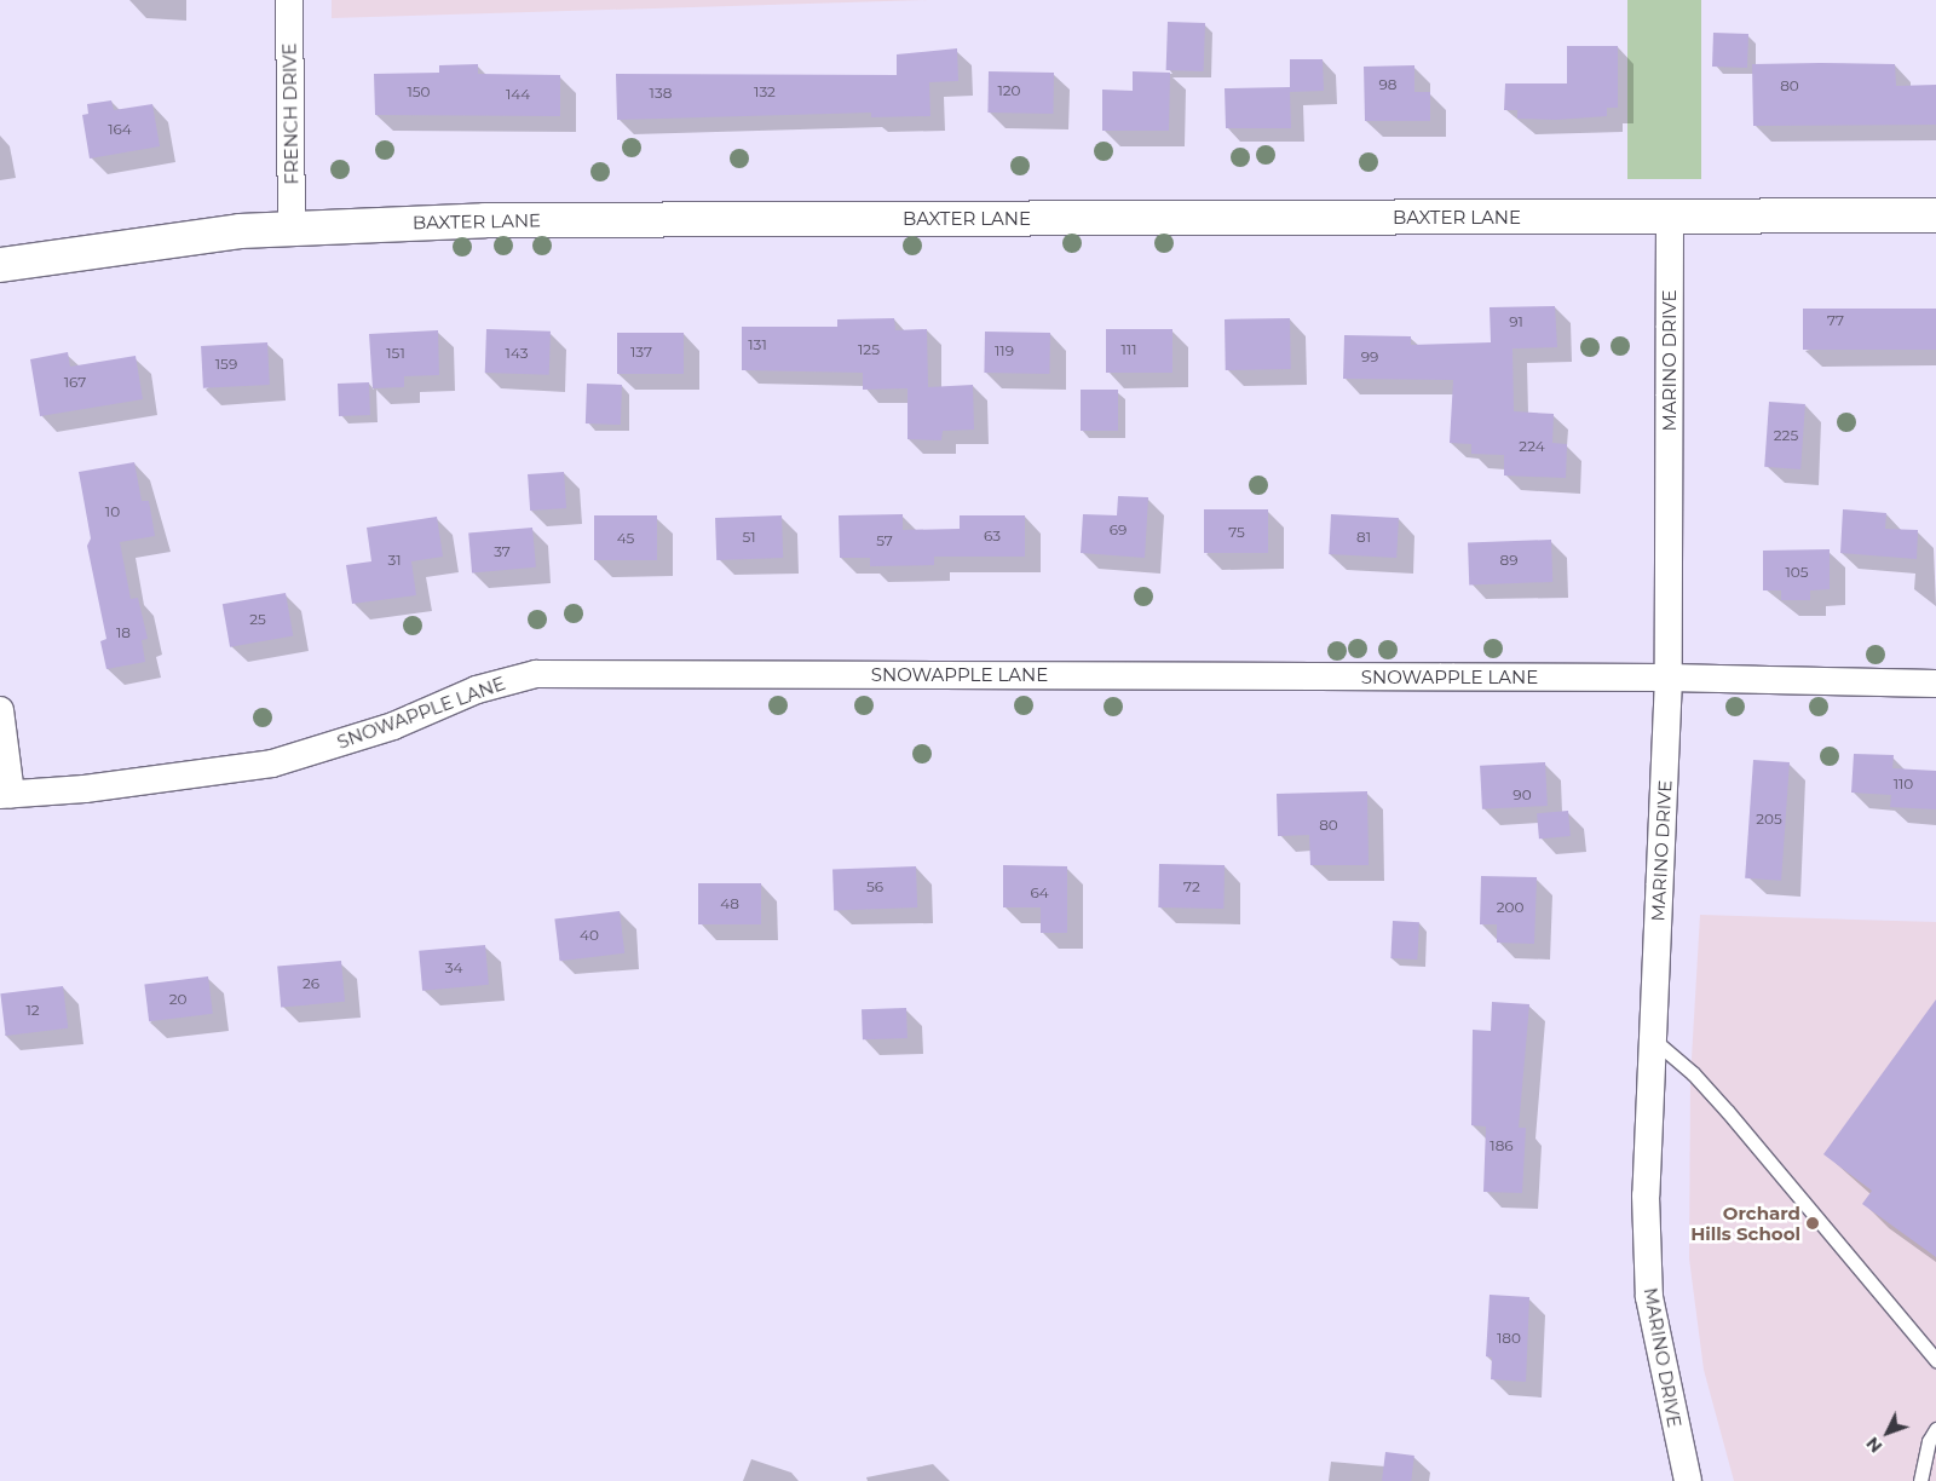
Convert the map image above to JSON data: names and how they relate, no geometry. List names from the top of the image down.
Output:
{
  "streets": {
    "street": [
      "FRENCH DRIVE",
      "BAXTER LANE",
      "MARINO DRIVE",
      "SNOWAPPLE LANE"
    ]
  },
  "crossings": [
    ["FRENCH DRIVE", "BAXTER LANE"],
    ["BAXTER LANE", "MARINO DRIVE"],
    ["MARINO DRIVE", "SNOWAPPLE LANE"]
  ],
  "places": ["Orchard Hills School"],
  "house_numbers": [
    "98",
    "80",
    "120",
    "150",
    "132",
    "138",
    "144",
    "164",
    "77",
    "91",
    "131",
    "125",
    "111",
    "119",
    "137",
    "151",
    "143",
    "99",
    "159",
    "167",
    "225",
    "224",
    "10",
    "69",
    "75",
    "63",
    "51",
    "81",
    "45",
    "57",
    "37",
    "31",
    "89",
    "105",
    "25",
    "18",
    "110",
    "90",
    "205",
    "80",
    "56",
    "72",
    "64",
    "48",
    "200",
    "40",
    "34",
    "26",
    "20",
    "12",
    "186",
    "180"
  ],
  "north": "bottom left"
}
